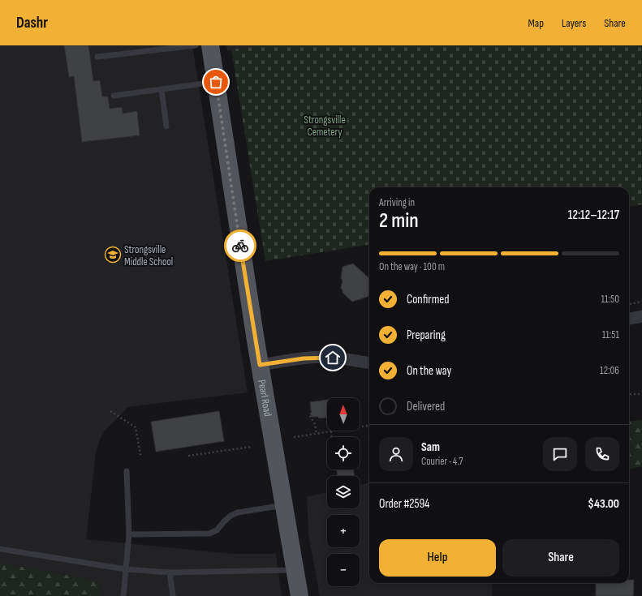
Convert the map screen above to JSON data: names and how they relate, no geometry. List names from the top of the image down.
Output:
{
  "streets": {
    "main road": ["Pearl Road"]
  },
  "parks": ["Strongsville Cemetery"],
  "places": {
    "school or university": ["Strongsville Middle School"]
  },
  "north": "top",
  "page": {
    "header": "Dashr",
    "nav": ["Map", "Layers", "Share"],
    "heading": ["2 min", "Arriving in", "12:12–12:17"],
    "panel": [
      "Sam",
      "Courier · 4.7",
      "Order #2594",
      "$43.00"
    ],
    "bar": "On the way · 100 m",
    "list": [
      ["Confirmed", "11:50"],
      ["Preparing", "11:51"],
      ["On the way", "12:06"],
      "Delivered"
    ],
    "map_buttons": ["+", "−"],
    "buttons": ["Help", "Share"]
  }
}
